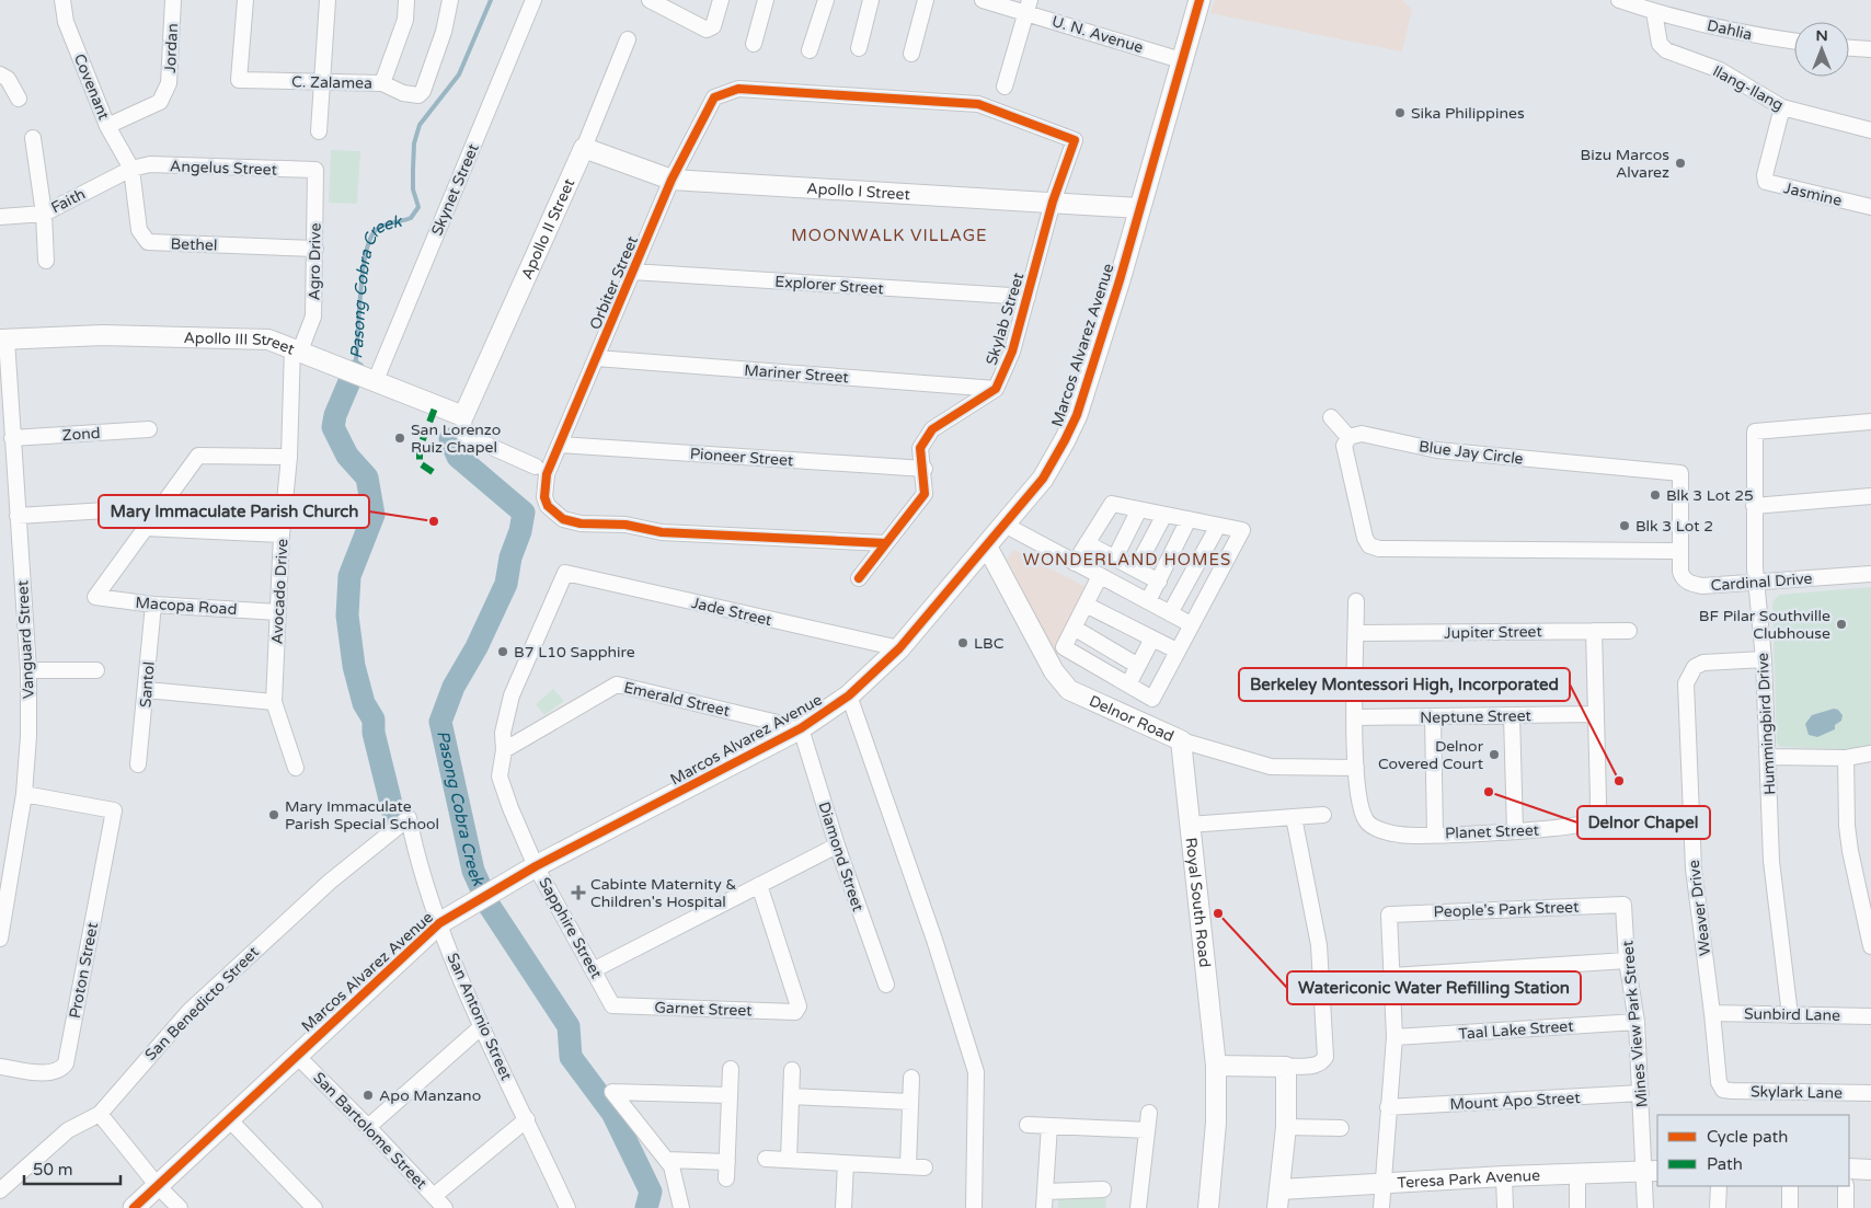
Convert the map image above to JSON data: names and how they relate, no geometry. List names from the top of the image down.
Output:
{
  "streets": {
    "main road": ["Marcos Alvarez Avenue"],
    "street": [
      "Dahlia",
      "U. N. Avenue",
      "Jordan",
      "C. Zalamea",
      "Covenant",
      "Ilang-Ilang",
      "Angelus Street",
      "Skynet Street",
      "Apollo I Street",
      "Jasmine",
      "Faith",
      "Apollo II Street",
      "Bethel",
      "Agro Drive",
      "Orbiter Street",
      "Explorer Street",
      "Skylab Street",
      "Apollo III Street",
      "Mariner Street",
      "Zond",
      "Blue Jay Circle",
      "Pioneer Street",
      "Cardinal Drive",
      "Avocado Drive",
      "Macopa Road",
      "Jade Street",
      "Jupiter Street",
      "Vanguard Street",
      "Santol",
      "Emerald Street",
      "Neptune Street",
      "Delnor Road",
      "Hummingbird Drive",
      "Planet Street",
      "Diamond Street",
      "Royal South Road",
      "Weaver Drive",
      "People's Park Street",
      "Sapphire Street",
      "Proton Street",
      "San Benedicto Street",
      "Garnet Street",
      "Sunbird Lane",
      "San Antonio Street",
      "Mines View Park Street",
      "Taal Lake Street",
      "Skylark Lane",
      "Mount Apo Street",
      "San Bartolome Street",
      "Teresa Park Avenue"
    ]
  },
  "crossings": [
    ["Dahlia", "Ilang-Ilang"],
    ["U. N. Avenue", "Marcos Alvarez Avenue"],
    ["Jordan", "Covenant"],
    ["Covenant", "Angelus Street"],
    ["Covenant", "Faith"],
    ["Covenant", "Bethel"],
    ["Ilang-Ilang", "Jasmine"],
    ["Angelus Street", "Faith"],
    ["Angelus Street", "Bethel"],
    ["Angelus Street", "Agro Drive"],
    ["Skynet Street", "Apollo III Street"],
    ["Apollo I Street", "Apollo II Street"],
    ["Apollo I Street", "Orbiter Street"],
    ["Apollo I Street", "Skylab Street"],
    ["Apollo I Street", "Marcos Alvarez Avenue"],
    ["Faith", "Bethel"],
    ["Apollo II Street", "Apollo III Street"],
    ["Bethel", "Agro Drive"],
    ["Agro Drive", "Apollo III Street"],
    ["Agro Drive", "Avocado Drive"],
    ["Orbiter Street", "Explorer Street"],
    ["Orbiter Street", "Skylab Street"],
    ["Orbiter Street", "Mariner Street"],
    ["Orbiter Street", "Pioneer Street"],
    ["Explorer Street", "Skylab Street"],
    ["Skylab Street", "Mariner Street"],
    ["Skylab Street", "Pioneer Street"],
    ["Apollo III Street", "Avocado Drive"],
    ["Apollo III Street", "Vanguard Street"],
    ["Marcos Alvarez Avenue", "Jade Street"],
    ["Marcos Alvarez Avenue", "Emerald Street"],
    ["Marcos Alvarez Avenue", "Delnor Road"],
    ["Marcos Alvarez Avenue", "Diamond Street"],
    ["Marcos Alvarez Avenue", "Sapphire Street"],
    ["Marcos Alvarez Avenue", "San Antonio Street"],
    ["Marcos Alvarez Avenue", "San Bartolome Street"],
    ["Zond", "Vanguard Street"],
    ["Blue Jay Circle", "Cardinal Drive"],
    ["Cardinal Drive", "Hummingbird Drive"],
    ["Avocado Drive", "Macopa Road"],
    ["Macopa Road", "Santol"],
    ["Jade Street", "Sapphire Street"],
    ["Jupiter Street", "Planet Street"],
    ["Vanguard Street", "Proton Street"],
    ["Emerald Street", "Diamond Street"],
    ["Emerald Street", "Sapphire Street"],
    ["Neptune Street", "Planet Street"],
    ["Delnor Road", "Planet Street"],
    ["Delnor Road", "Royal South Road"],
    ["Hummingbird Drive", "Weaver Drive"],
    ["Hummingbird Drive", "Sunbird Lane"],
    ["Weaver Drive", "Sunbird Lane"],
    ["Weaver Drive", "Skylark Lane"],
    ["People's Park Street", "Mines View Park Street"],
    ["Sapphire Street", "Garnet Street"],
    ["San Benedicto Street", "San Antonio Street"],
    ["Mines View Park Street", "Taal Lake Street"],
    ["Mines View Park Street", "Mount Apo Street"],
    ["Mines View Park Street", "Teresa Park Avenue"]
  ],
  "districts": ["MOONWALK VILLAGE", "WONDERLAND HOMES"],
  "water": ["Pasong Cobra Creek"],
  "places": {
    "other": [
      "Sika Philippines",
      "Bizu Marcos Alvarez",
      "San Lorenzo Ruiz Chapel",
      "Blk 3 Lot 25",
      "Mary Immaculate Parish Church",
      "Blk 3 Lot 2",
      "BF Pilar Southville Clubhouse",
      "LBC",
      "B7 L10 Sapphire",
      "Delnor Covered Court",
      "Berkeley Montessori High, Incorporated",
      "Delnor Chapel",
      "Mary Immaculate Parish Special School",
      "Watericonic Water Refilling Station",
      "Apo Manzano"
    ],
    "health": ["Cabinte Maternity & Children's Hospital"]
  },
  "legend": ["Cycle path", "Path"],
  "scale_bar": "50 m",
  "north": "top"
}
